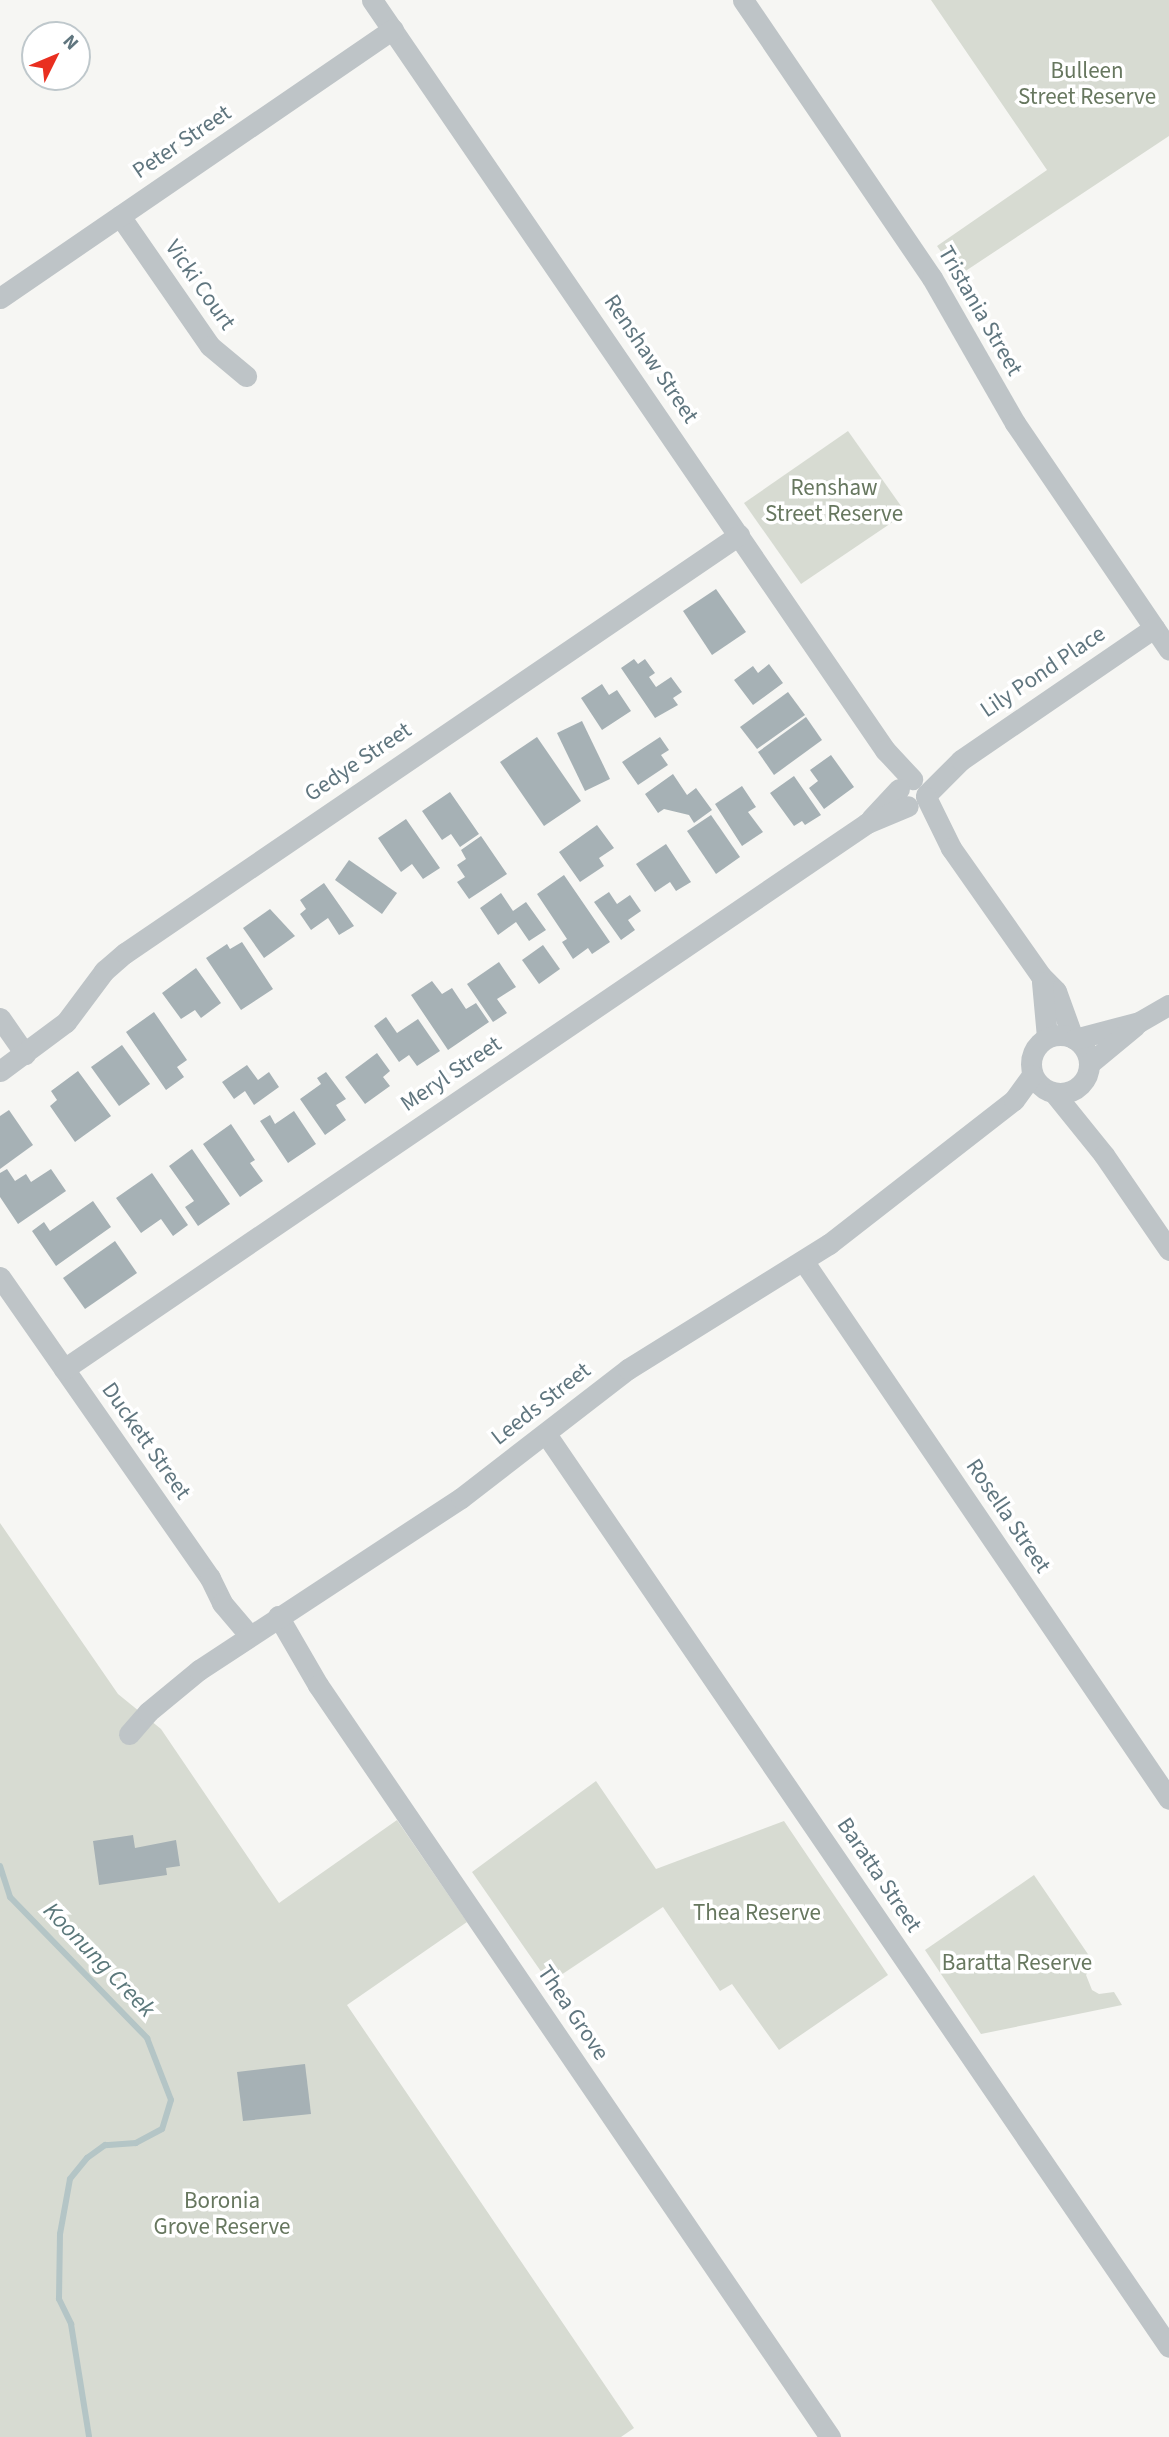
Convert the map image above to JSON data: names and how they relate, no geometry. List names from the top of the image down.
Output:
{
  "streets": {
    "street": [
      "Peter Street",
      "Vicki Court",
      "Tristania Street",
      "Renshaw Street",
      "Lily Pond Place",
      "Gedye Street",
      "Meryl Street",
      "Leeds Street",
      "Duckett Street",
      "Rosella Street",
      "Baratta Street",
      "Thea Grove"
    ]
  },
  "crossings": [
    ["Peter Street", "Vicki Court"],
    ["Peter Street", "Renshaw Street"],
    ["Tristania Street", "Lily Pond Place"],
    ["Renshaw Street", "Lily Pond Place"],
    ["Renshaw Street", "Gedye Street"],
    ["Renshaw Street", "Meryl Street"],
    ["Renshaw Street", "Leeds Street"],
    ["Lily Pond Place", "Meryl Street"],
    ["Meryl Street", "Duckett Street"],
    ["Leeds Street", "Duckett Street"],
    ["Leeds Street", "Rosella Street"],
    ["Leeds Street", "Baratta Street"],
    ["Leeds Street", "Thea Grove"]
  ],
  "water": ["Koonung Creek"],
  "parks": [
    "Bulleen Street Reserve",
    "Renshaw Street Reserve",
    "Thea Reserve",
    "Baratta Reserve",
    "Boronia Grove Reserve"
  ],
  "north": "top right"
}
